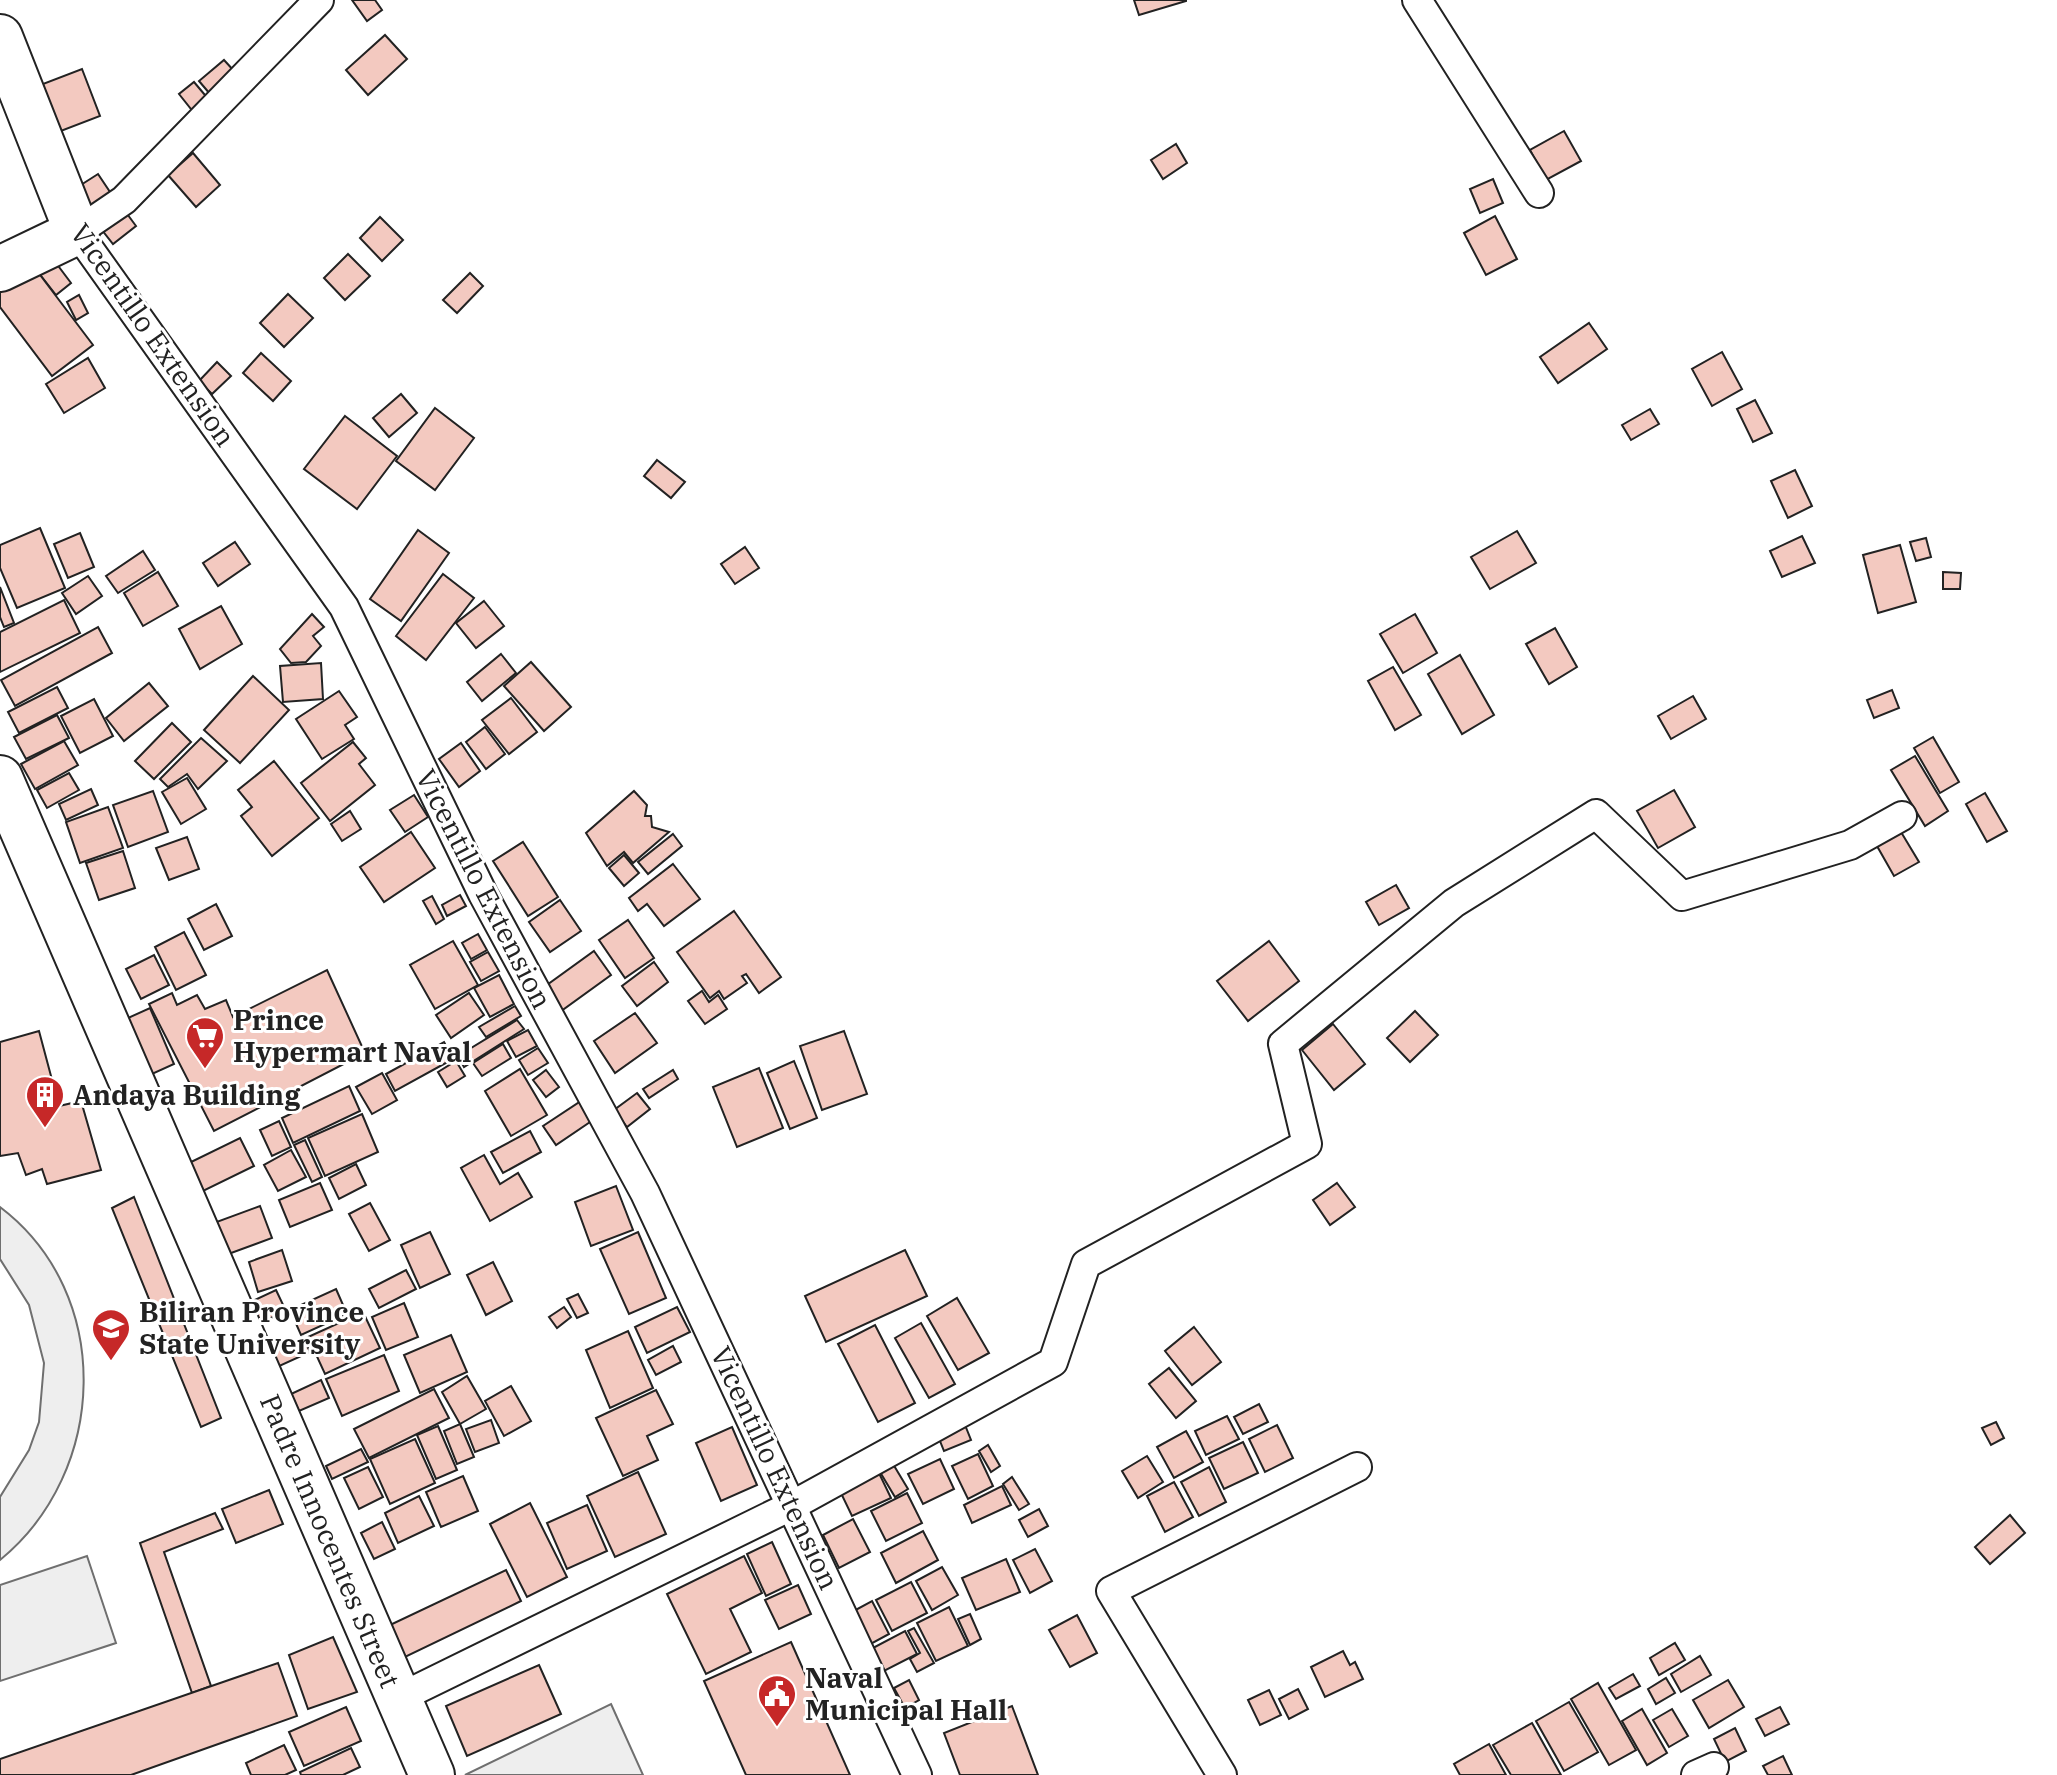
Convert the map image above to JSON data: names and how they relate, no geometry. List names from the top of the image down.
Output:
{
  "streets": {
    "main road": ["Vicentillo Extension", "Padre Innocentes Street"]
  },
  "places": {
    "supermarket": ["Prince Hypermart Naval"],
    "building": ["Andaya Building"],
    "school or university": ["Biliran Province State University"],
    "public building": ["Naval Municipal Hall"]
  }
}
